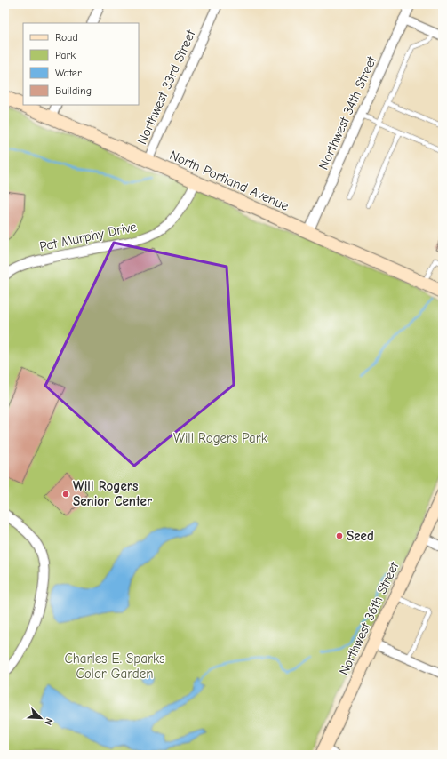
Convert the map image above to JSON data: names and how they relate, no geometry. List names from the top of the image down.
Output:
{
  "streets": {
    "main road": ["North Portland Avenue", "Northwest 36th Street"],
    "street": ["Northwest 33rd Street", "Northwest 34th Street", "Pat Murphy Drive"]
  },
  "crossings": [
    ["Northwest 33rd Street", "North Portland Avenue"],
    ["Northwest 34th Street", "North Portland Avenue"],
    ["North Portland Avenue", "Pat Murphy Drive"]
  ],
  "parks": ["Will Rogers Park", "Charles E. Sparks Color Garden"],
  "places": ["Will Rogers Senior Center", "Seed"],
  "legend": [
    "Road",
    "Park",
    "Water",
    "Building"
  ],
  "north": "bottom right"
}
